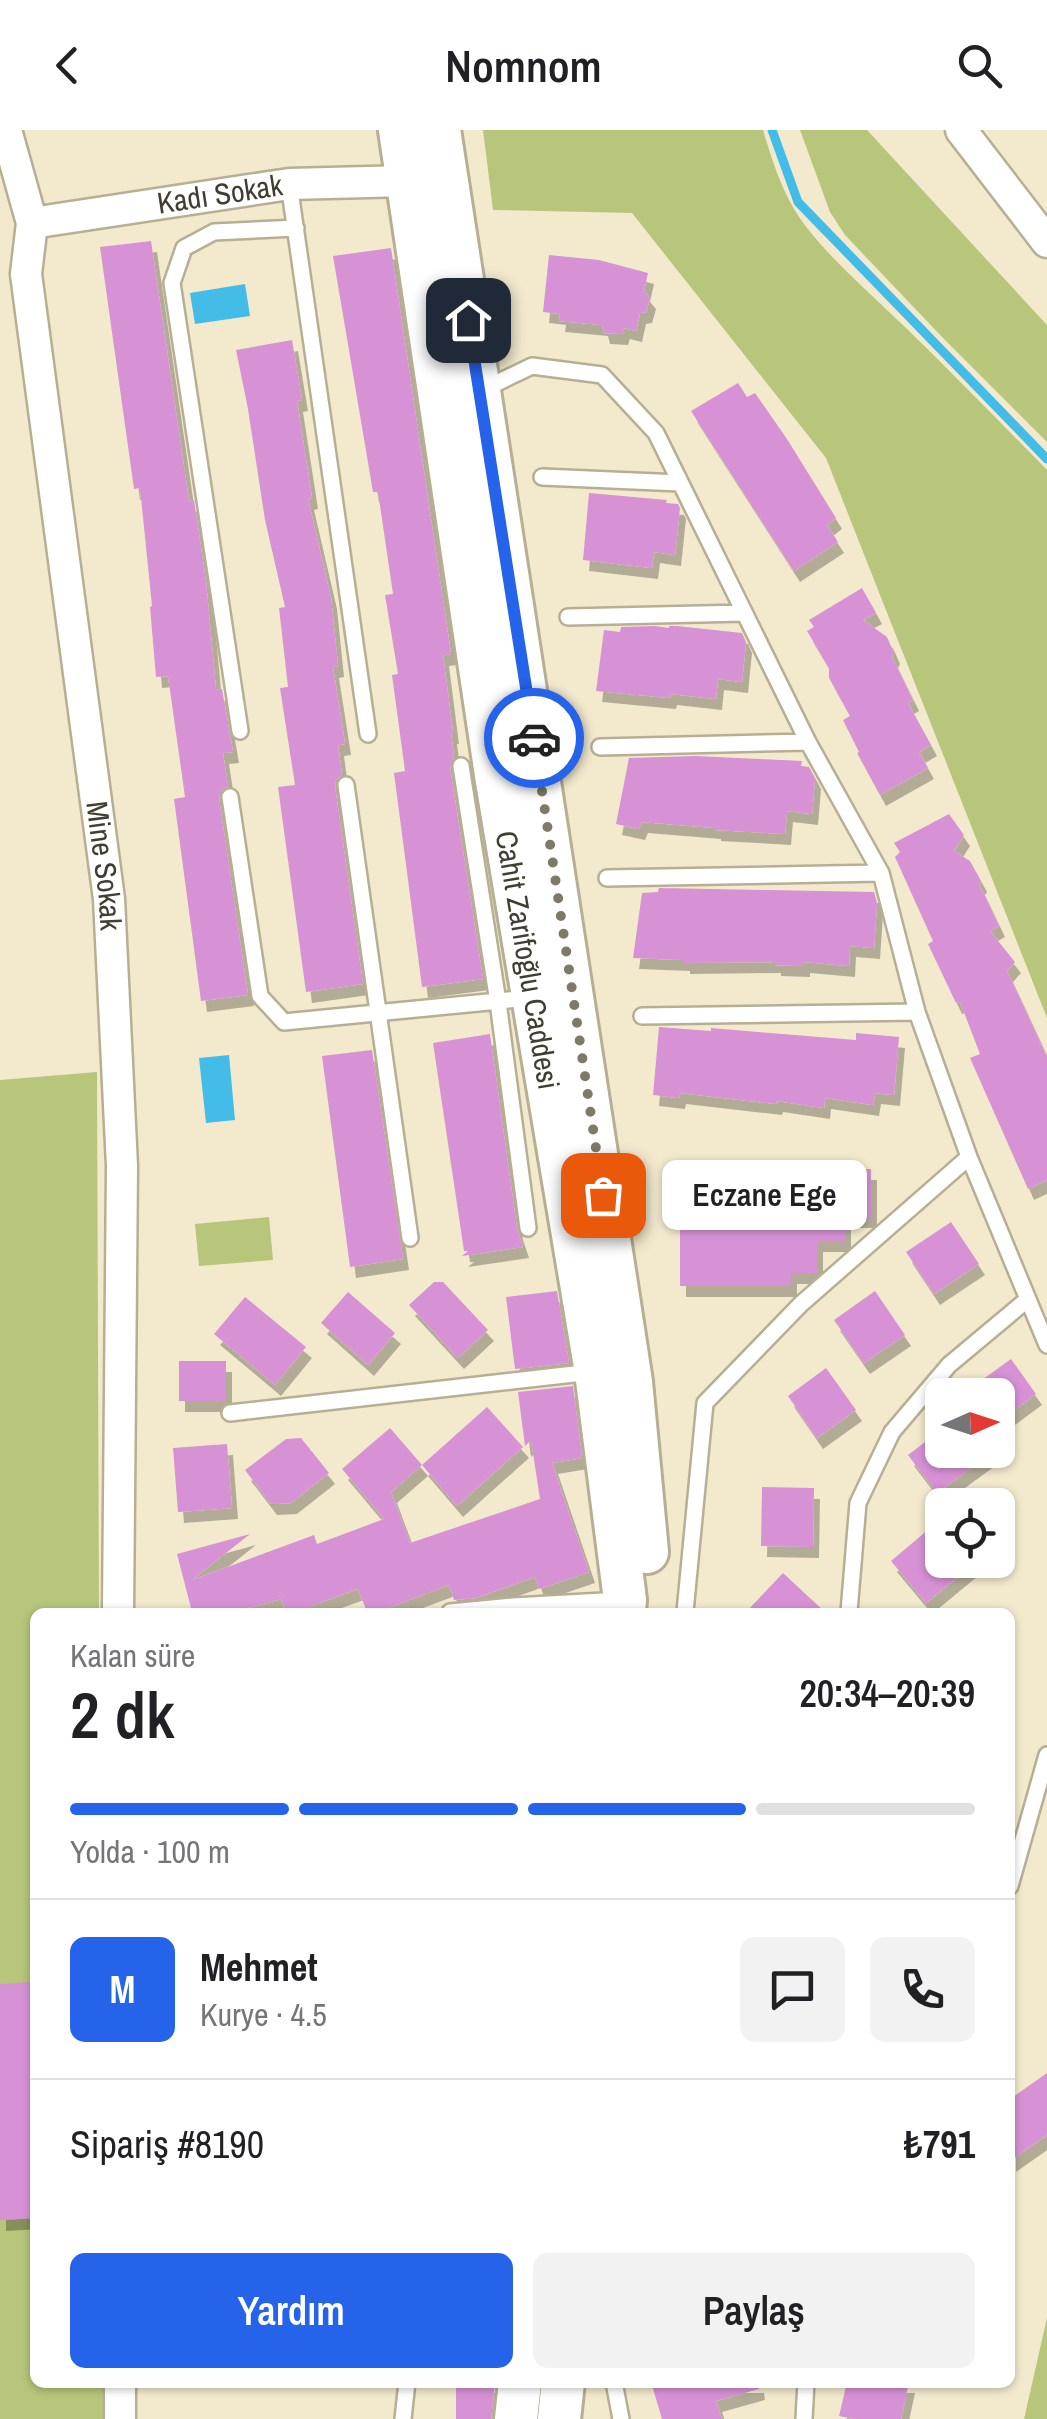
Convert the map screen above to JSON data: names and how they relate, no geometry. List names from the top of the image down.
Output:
{
  "streets": {
    "main road": ["Cahit Zarifoğlu Caddesi"],
    "street": ["Kadı Sokak", "Mine Sokak"]
  },
  "crossings": [
    ["Kadı Sokak", "Mine Sokak"],
    ["Kadı Sokak", "Cahit Zarifoğlu Caddesi"]
  ],
  "places": ["Eczane Ege"],
  "north": "right",
  "page": {
    "header": "Nomnom",
    "bubble": "Eczane Ege",
    "heading": ["2 dk", "Kalan süre", "20:34–20:39"],
    "panel": [
      "Mehmet",
      "Kurye · 4.5",
      "Sipariş #8190",
      "₺791"
    ],
    "bar": "Yolda · 100 m",
    "round": "M",
    "buttons": ["Yardım", "Paylaş"]
  }
}
